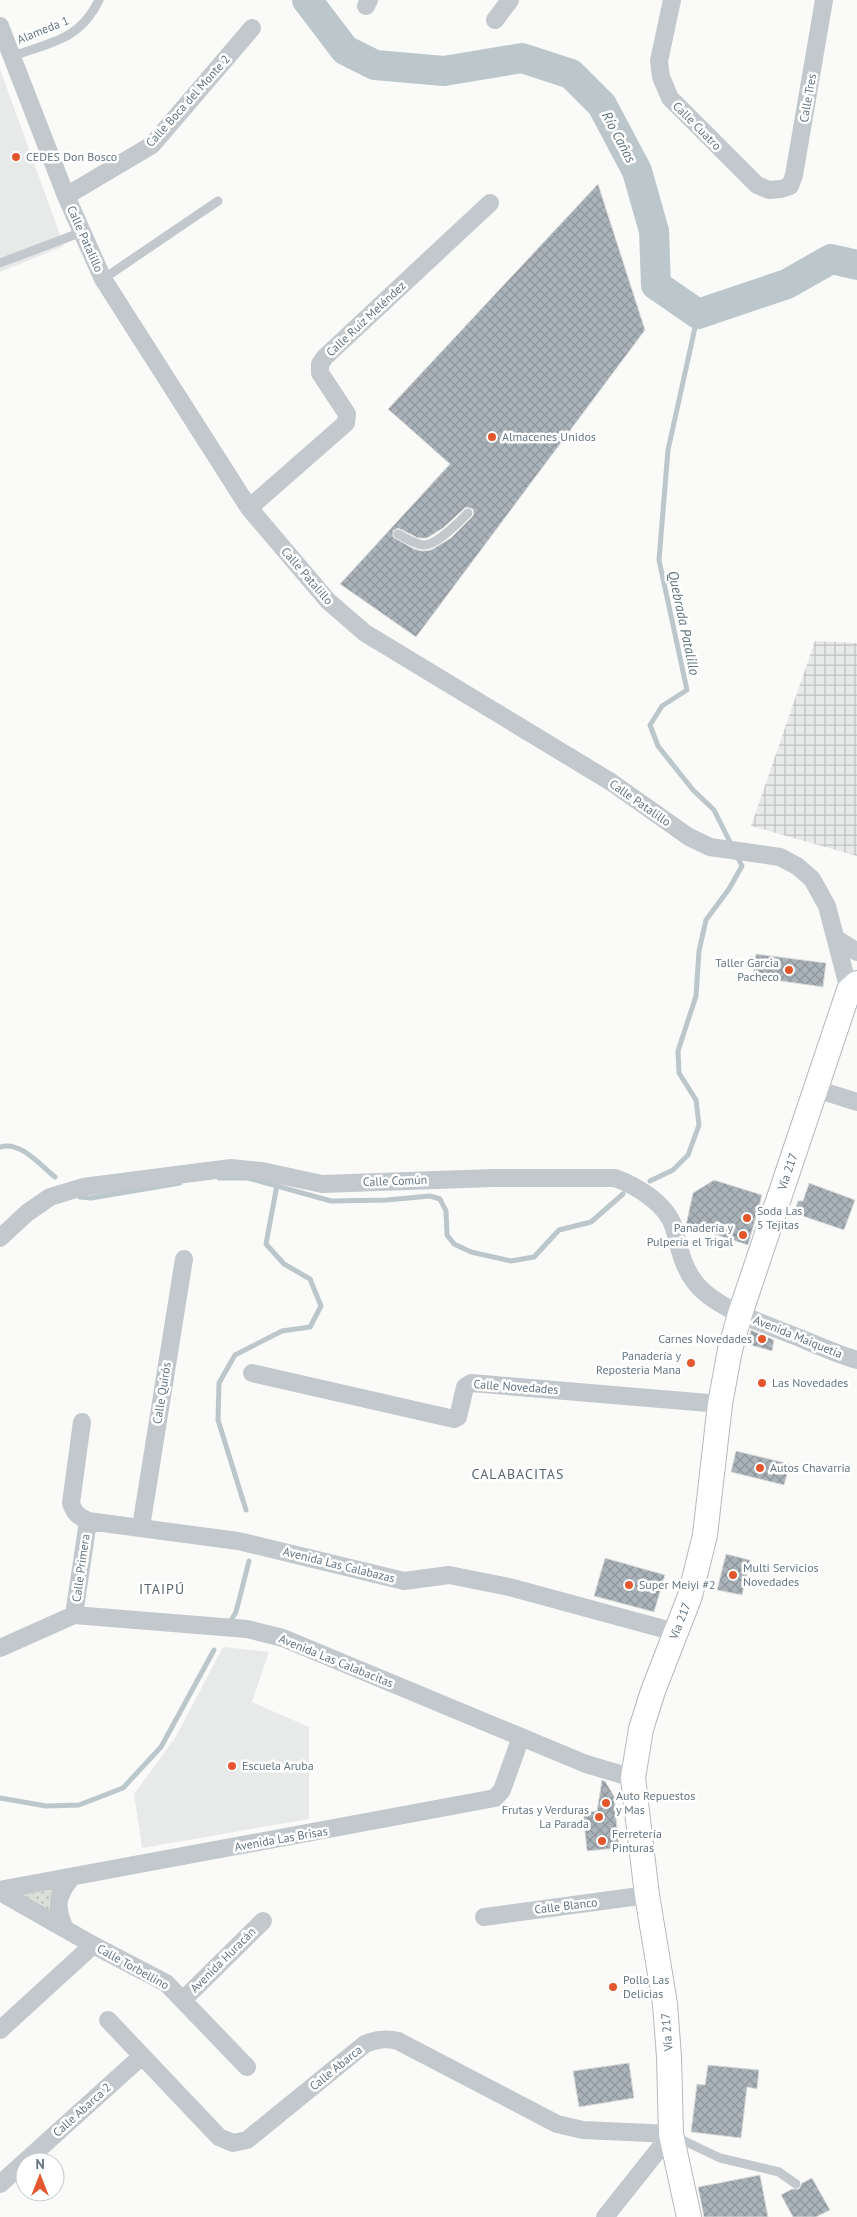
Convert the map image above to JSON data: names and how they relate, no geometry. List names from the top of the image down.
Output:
{
  "streets": {
    "main road": ["Vía 217"],
    "street": [
      "Calle Tres",
      "Calle Boca del Monte 2",
      "Calle Cuatro",
      "Calle Patalillo",
      "Calle Ruíz Meléndez",
      "Calle Común",
      "Avenida Maiquetía",
      "Calle Novedades",
      "Calle Quirós",
      "Avenida Las Calabazas",
      "Calle Primera",
      "Avenida Las Calabacitas",
      "Avenida Las Brisas",
      "Calle Blanco",
      "Avenida Huracán",
      "Calle Torbellino",
      "Calle Abarca",
      "Calle Abarca 2"
    ],
    "lane": ["Alameda 1"]
  },
  "crossings": [
    ["Alameda 1", "Calle Patalillo"],
    ["Calle Tres", "Calle Cuatro"],
    ["Calle Boca del Monte 2", "Calle Patalillo"],
    ["Calle Patalillo", "Calle Ruíz Meléndez"],
    ["Calle Patalillo", "Vía 217"],
    ["Vía 217", "Calle Común"],
    ["Vía 217", "Avenida Maiquetía"],
    ["Vía 217", "Calle Novedades"],
    ["Vía 217", "Avenida Las Calabazas"],
    ["Vía 217", "Avenida Las Calabacitas"],
    ["Vía 217", "Calle Blanco"],
    ["Vía 217", "Calle Abarca"],
    ["Calle Común", "Avenida Maiquetía"],
    ["Calle Quirós", "Avenida Las Calabazas"],
    ["Avenida Las Calabazas", "Calle Primera"],
    ["Calle Primera", "Avenida Las Calabacitas"],
    ["Avenida Las Calabacitas", "Avenida Las Brisas"],
    ["Avenida Las Brisas", "Calle Torbellino"],
    ["Avenida Huracán", "Calle Torbellino"],
    ["Calle Abarca", "Calle Abarca 2"]
  ],
  "districts": ["CALABACITAS", "ITAIPÚ"],
  "water": ["Río Cañas", "Quebrada Patalillo"],
  "places": [
    "CEDES Don Bosco",
    "Almacenes Unidos",
    "Taller Garcia Pacheco",
    "Soda Las 5 Tejitas",
    "Panadería y Pulpería el Trigal",
    "Carnes Novedades",
    "Panadería y Reposteria Mana",
    "Las Novedades",
    "Autos Chavarria",
    "Multi Servicios Novedades",
    "Super Meiyi #2",
    "Escuela Aruba",
    "Auto Repuestos y Mas",
    "Frutas y Verduras La Parada",
    "Ferretería Pinturas",
    "Pollo Las Delicias"
  ],
  "north": "top"
}
